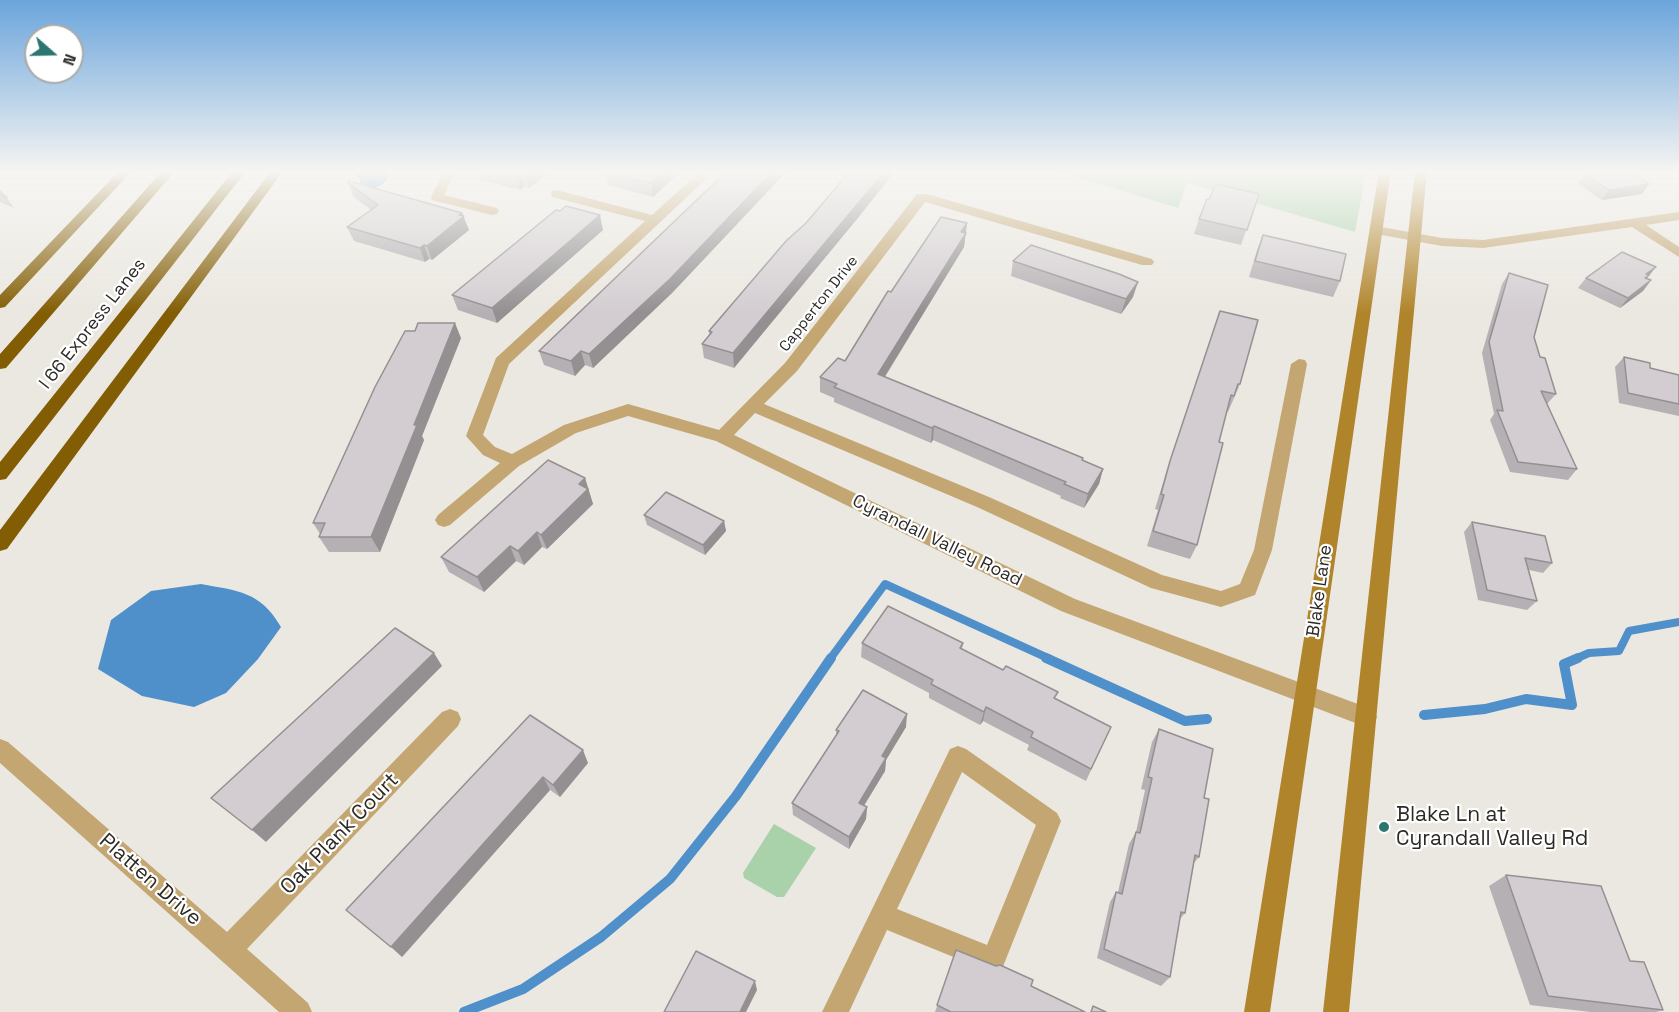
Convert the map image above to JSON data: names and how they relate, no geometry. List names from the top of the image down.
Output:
{
  "streets": {
    "highway": ["I 66 Express Lanes"],
    "main road": ["Blake Lane"],
    "street": [
      "Capperton Drive",
      "Cyrandall Valley Road",
      "Oak Plank Court",
      "Platten Drive"
    ]
  },
  "crossings": [
    ["Capperton Drive", "Cyrandall Valley Road"],
    ["Cyrandall Valley Road", "Blake Lane"],
    ["Oak Plank Court", "Platten Drive"]
  ],
  "places": ["Blake Ln at Cyrandall Valley Rd"],
  "north": "right"
}
